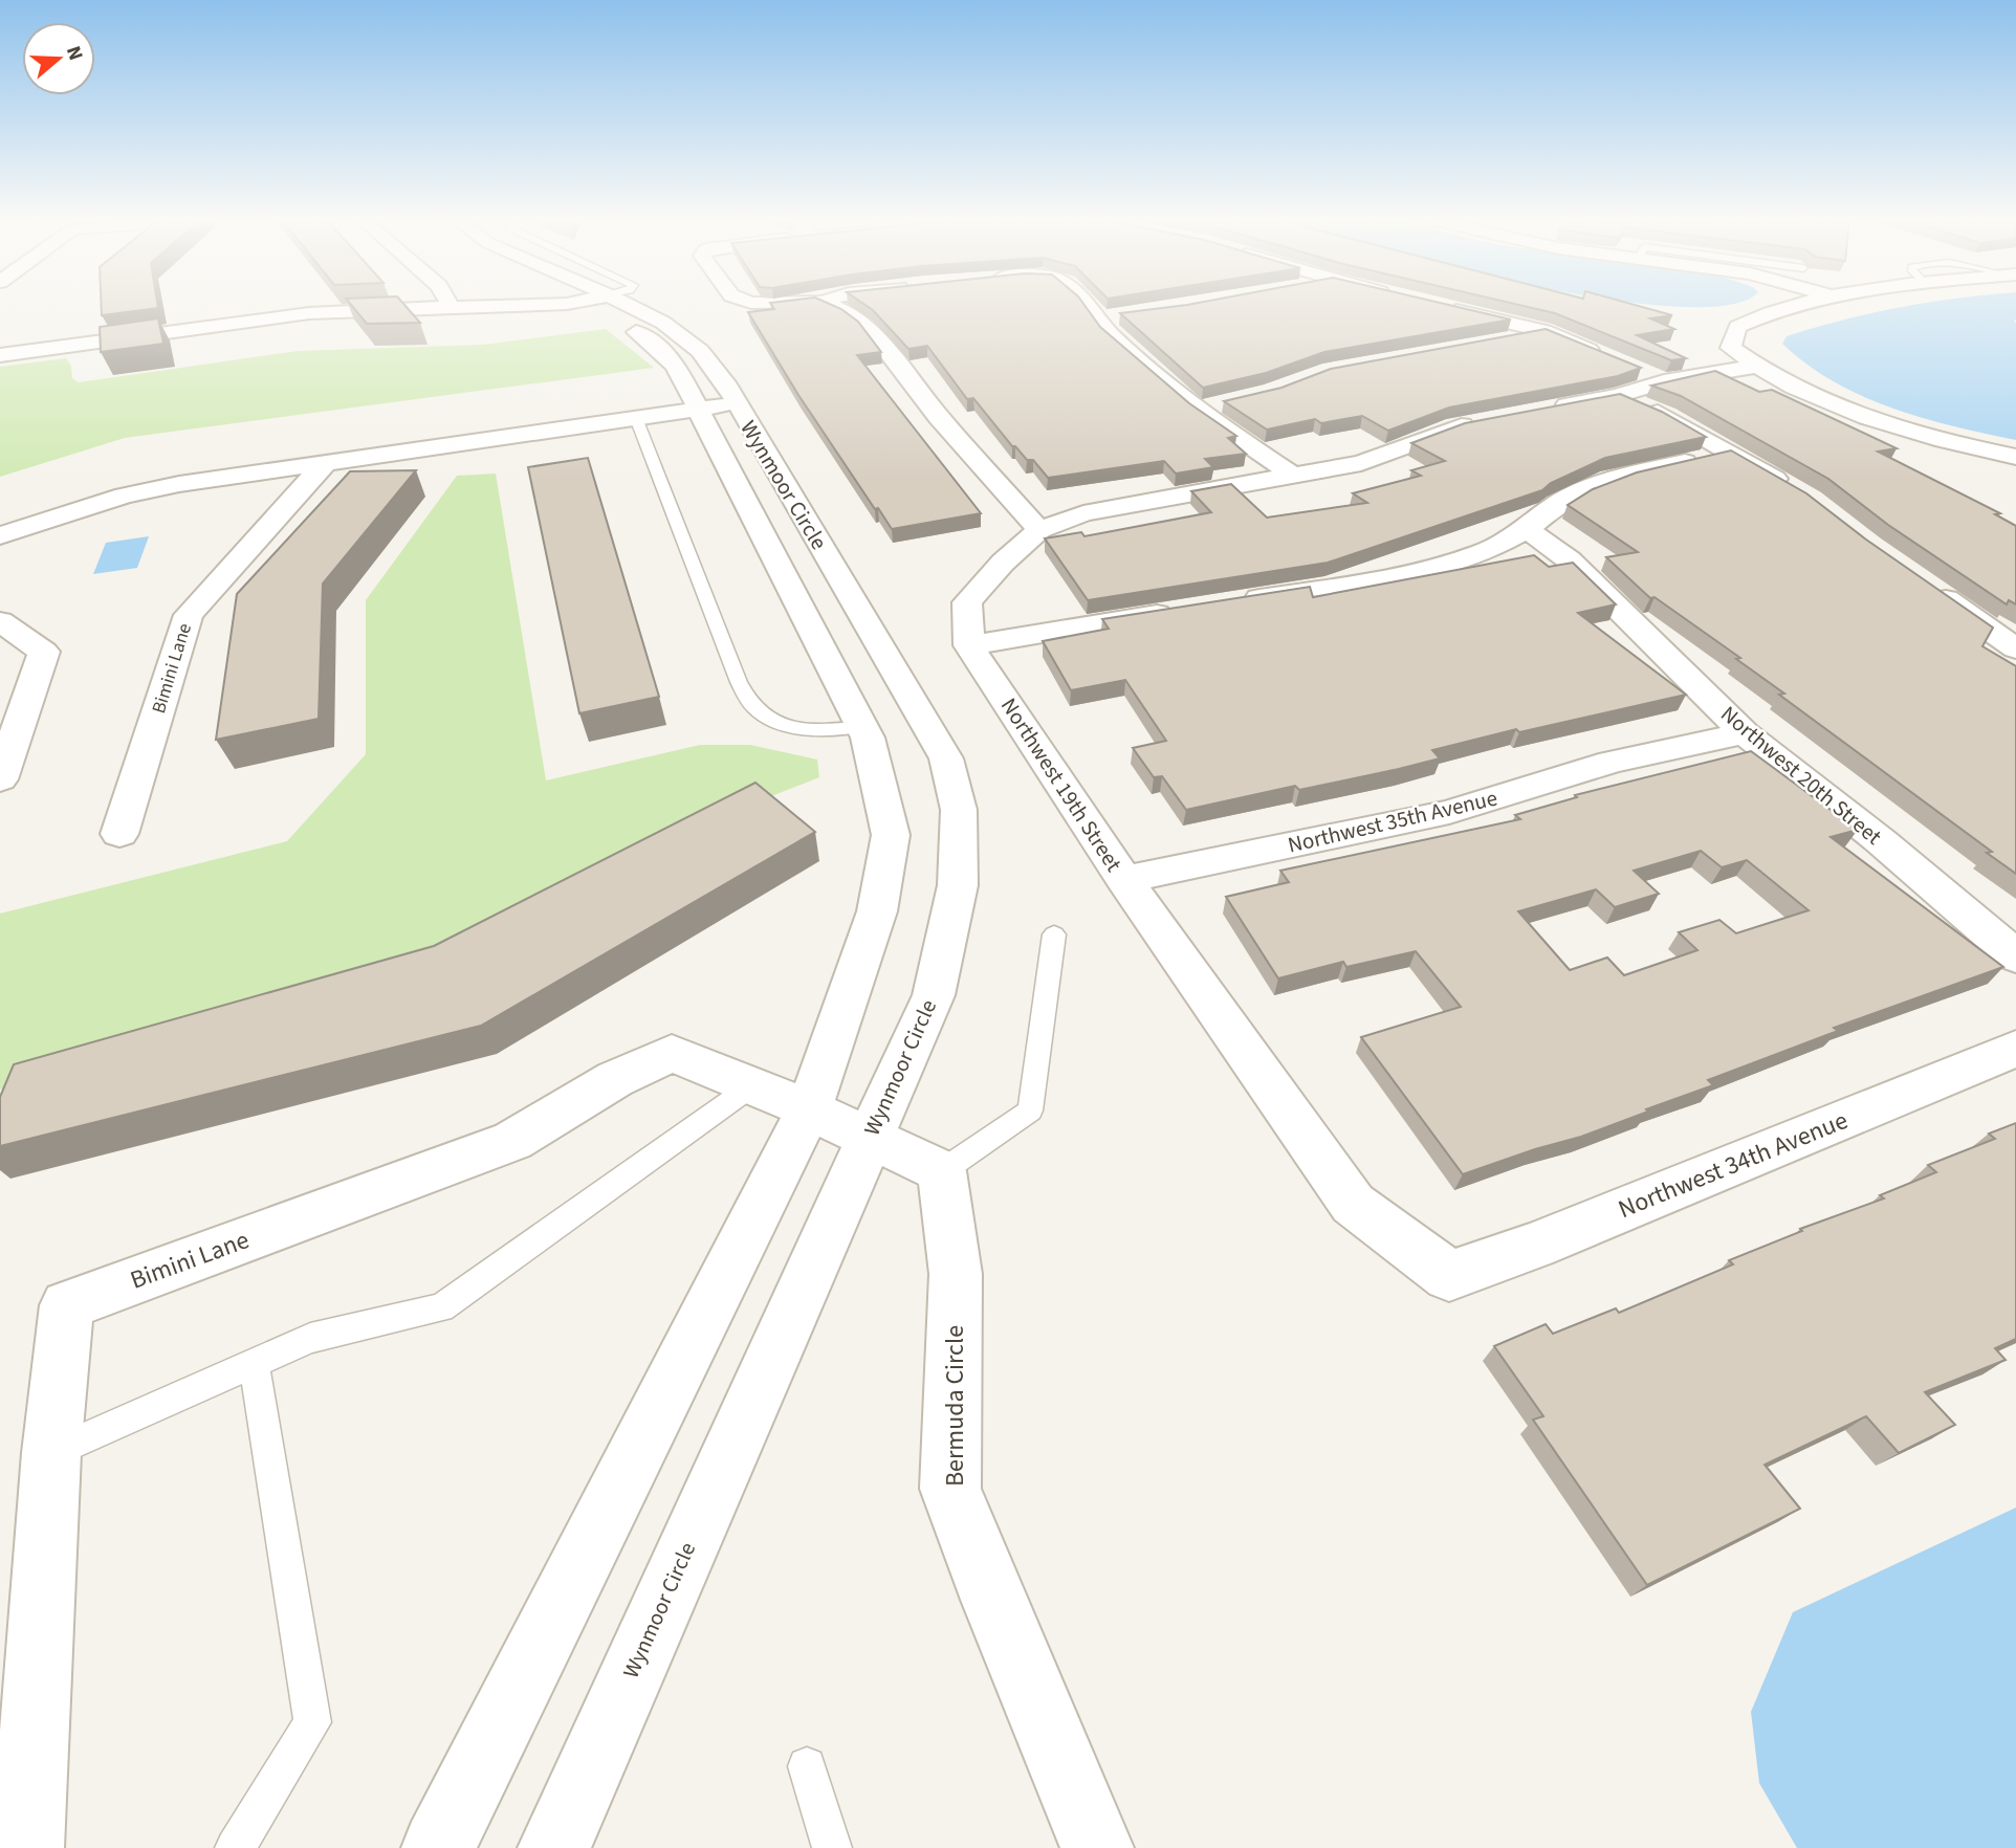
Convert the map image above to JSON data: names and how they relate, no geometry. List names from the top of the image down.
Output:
{
  "streets": {
    "street": [
      "Wynmoor Circle",
      "Bimini Lane",
      "Northwest 20th Street",
      "Northwest 19th Street",
      "Northwest 35th Avenue",
      "Northwest 34th Avenue",
      "Bermuda Circle"
    ]
  },
  "crossings": [
    ["Wynmoor Circle", "Bimini Lane"],
    ["Northwest 20th Street", "Northwest 35th Avenue"],
    ["Northwest 19th Street", "Northwest 35th Avenue"],
    ["Northwest 19th Street", "Northwest 34th Avenue"]
  ],
  "north": "right"
}
